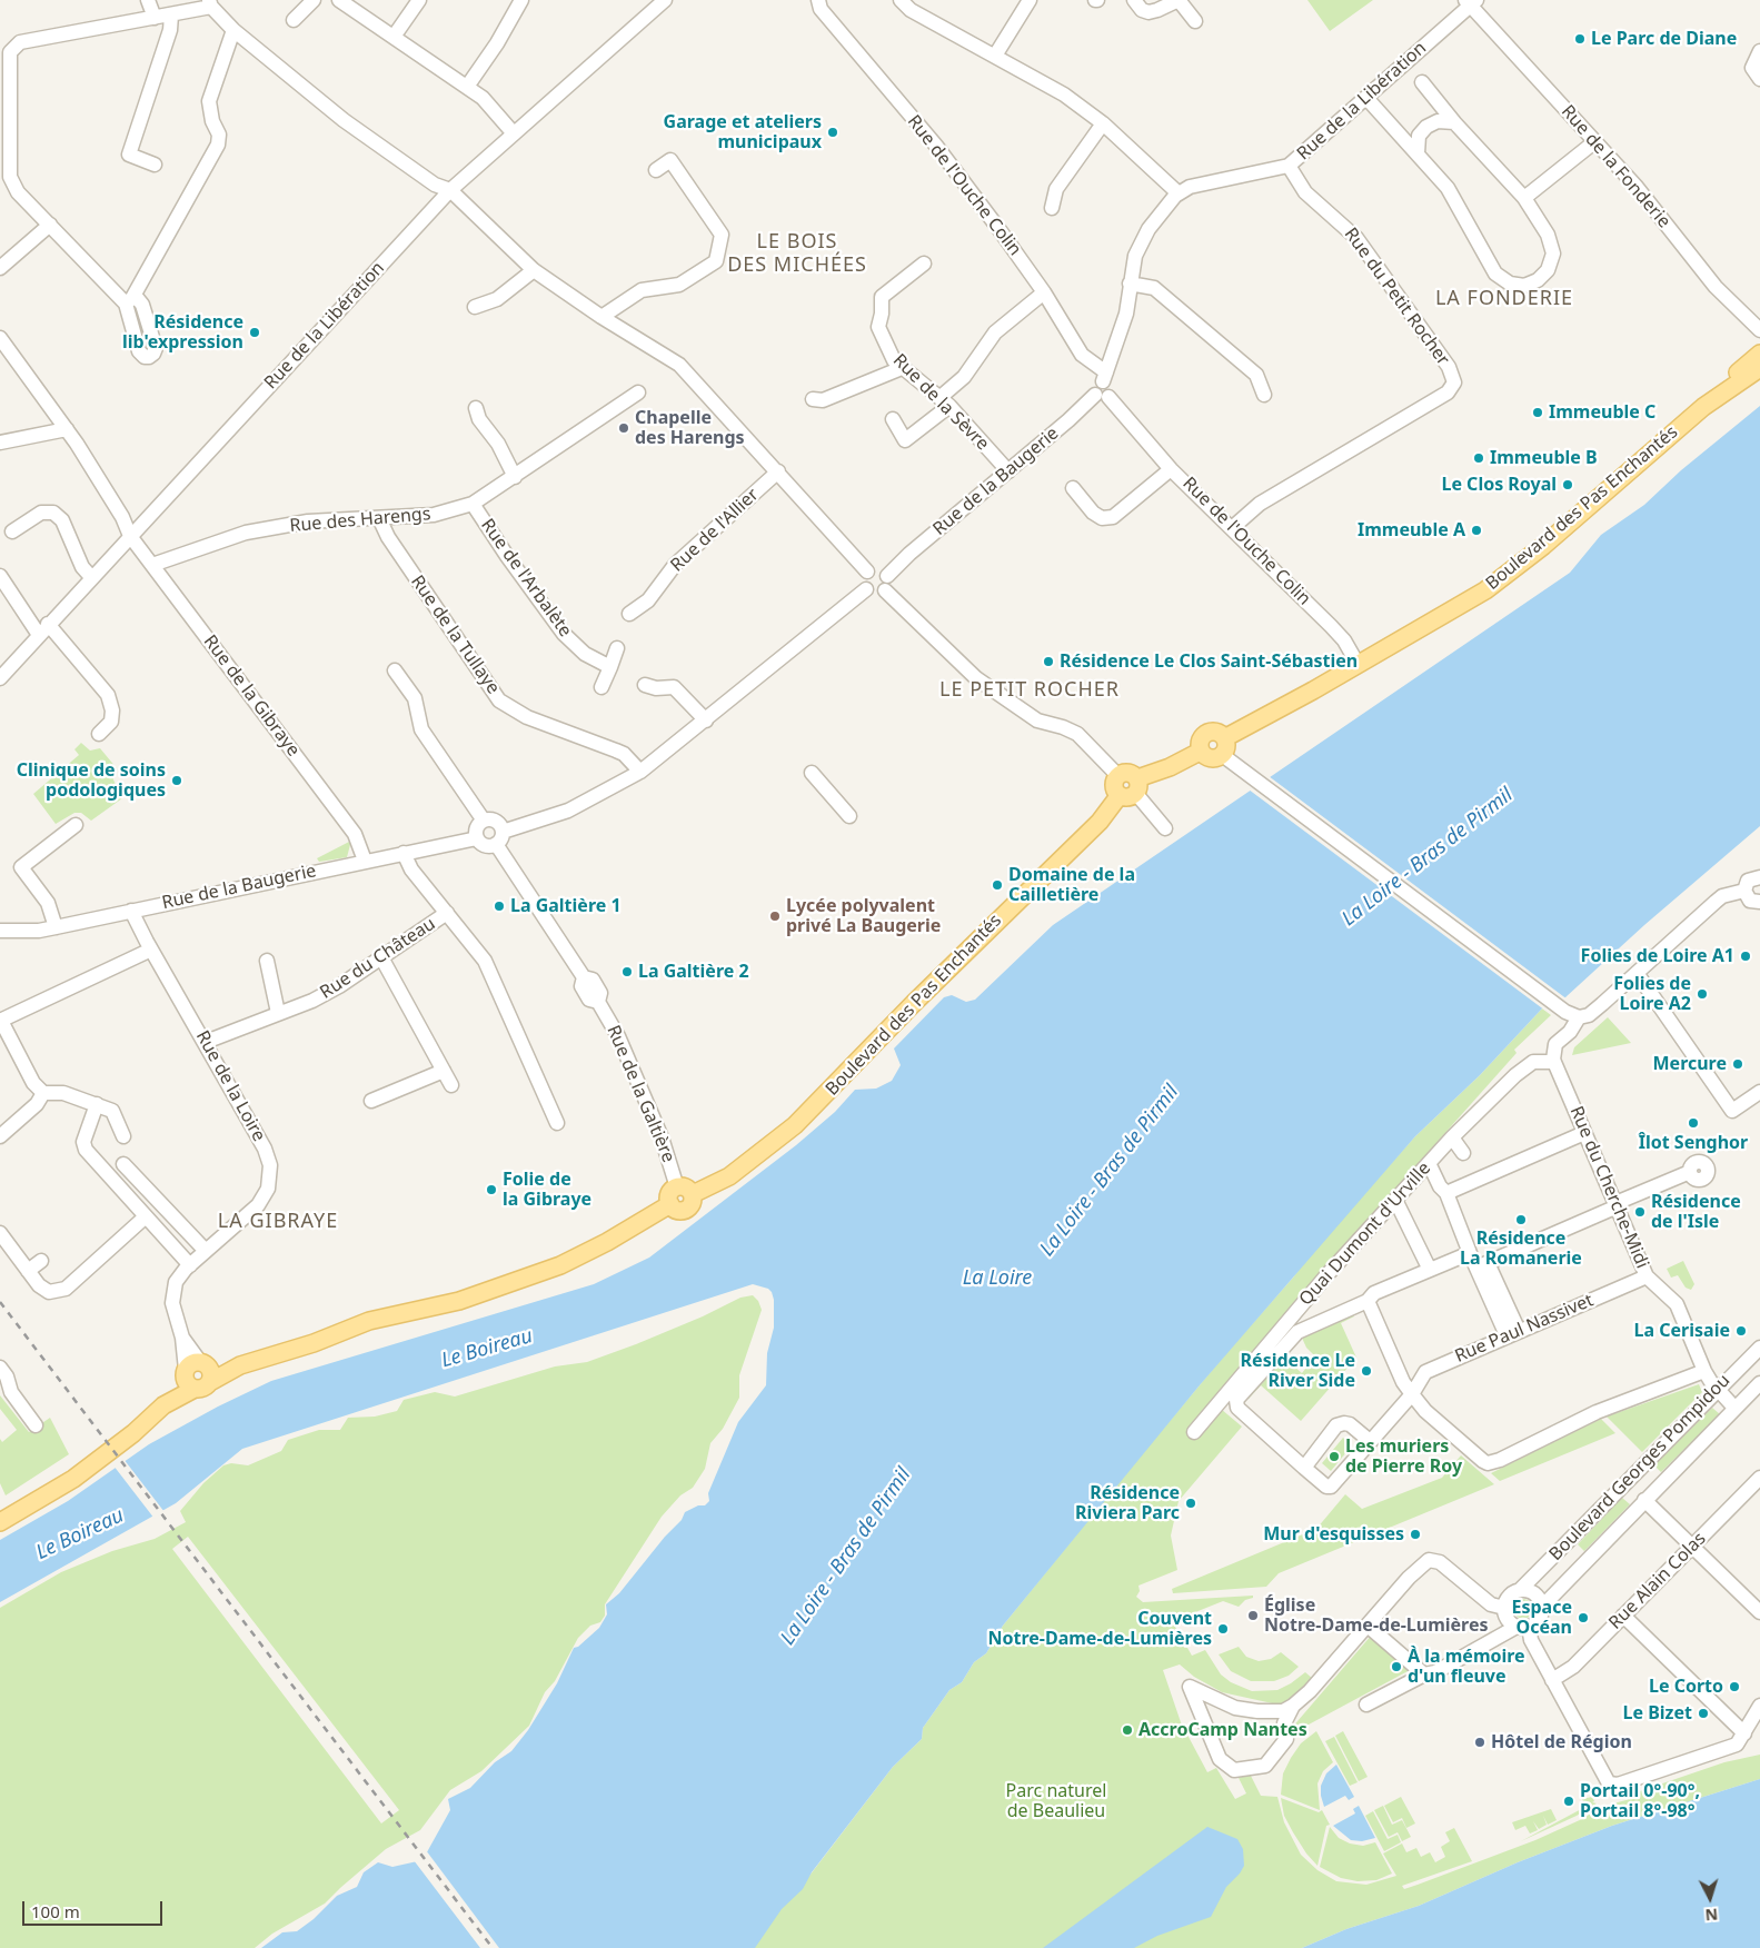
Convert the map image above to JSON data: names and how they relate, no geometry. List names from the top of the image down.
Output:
{
  "streets": {
    "main road": ["Boulevard des Pas Enchantés"],
    "street": [
      "Rue de la Libération",
      "Rue de la Fonderie",
      "Rue de l'Ouche Colin",
      "Rue du Petit Rocher",
      "Rue de la Sèvre",
      "Rue de la Baugerie",
      "Rue des Harengs",
      "Rue de l'Allier",
      "Rue de l'Arbalète",
      "Rue de la Tullaye",
      "Rue de la Gibraye",
      "Rue du Château",
      "Rue de la Loire",
      "Rue de la Galtière",
      "Rue du Cherche-Midi",
      "Quai Dumont d'Urville",
      "Rue Paul Nassivet",
      "Boulevard Georges Pompidou",
      "Rue Alain Colas"
    ]
  },
  "crossings": [
    ["Rue de la Libération", "Rue de la Fonderie"],
    ["Rue de la Libération", "Rue du Petit Rocher"],
    ["Rue de la Libération", "Rue de la Gibraye"],
    ["Rue de l'Ouche Colin", "Rue du Petit Rocher"],
    ["Rue de l'Ouche Colin", "Rue de la Baugerie"],
    ["Rue de l'Ouche Colin", "Boulevard des Pas Enchantés"],
    ["Rue de la Sèvre", "Rue de la Baugerie"],
    ["Rue de la Baugerie", "Rue de la Gibraye"],
    ["Rue de la Baugerie", "Rue de la Loire"],
    ["Rue de la Baugerie", "Rue de la Galtière"],
    ["Boulevard des Pas Enchantés", "Rue de la Galtière"],
    ["Rue des Harengs", "Rue de l'Arbalète"],
    ["Rue des Harengs", "Rue de la Tullaye"],
    ["Rue des Harengs", "Rue de la Gibraye"],
    ["Rue du Château", "Rue de la Loire"],
    ["Rue du Cherche-Midi", "Quai Dumont d'Urville"],
    ["Rue du Cherche-Midi", "Rue Paul Nassivet"],
    ["Rue du Cherche-Midi", "Boulevard Georges Pompidou"],
    ["Quai Dumont d'Urville", "Rue Paul Nassivet"]
  ],
  "districts": [
    "LE BOIS DES MICHÉES",
    "LA FONDERIE",
    "LE PETIT ROCHER",
    "LA GIBRAYE"
  ],
  "water": ["La Loire - Bras de Pirmil", "La Loire", "Le Boireau"],
  "parks": ["Parc naturel de Beaulieu"],
  "places": [
    "Le Parc de Diane",
    "Garage et ateliers municipaux",
    "Résidence lib'expression",
    "Immeuble C",
    "Chapelle des Harengs",
    "Immeuble B",
    "Le Clos Royal",
    "Immeuble A",
    "Résidence Le Clos Saint-Sébastien",
    "Clinique de soins podologiques",
    "Domaine de la Cailletière",
    "La Galtière 1",
    "Lycée polyvalent privé La Baugerie",
    "Folies de Loire A1",
    "La Galtière 2",
    "Folies de Loire A2",
    "Mercure",
    "Îlot Senghor",
    "Folie de la Gibraye",
    "Résidence de l'Isle",
    "Résidence La Romanerie",
    "La Cerisaie",
    "Résidence Le River Side",
    "Les muriers de Pierre Roy",
    "Résidence Riviera Parc",
    "Mur d'esquisses",
    "Église Notre-Dame-de-Lumières",
    "Espace Océan",
    "Couvent Notre-Dame-de-Lumières",
    "À la mémoire d'un fleuve",
    "Le Corto",
    "Le Bizet",
    "AccroCamp Nantes",
    "Hôtel de Région",
    "Portail 0°-90°, Portail 8°-98°"
  ],
  "scale_bar": "100 m",
  "north": "bottom"
}
